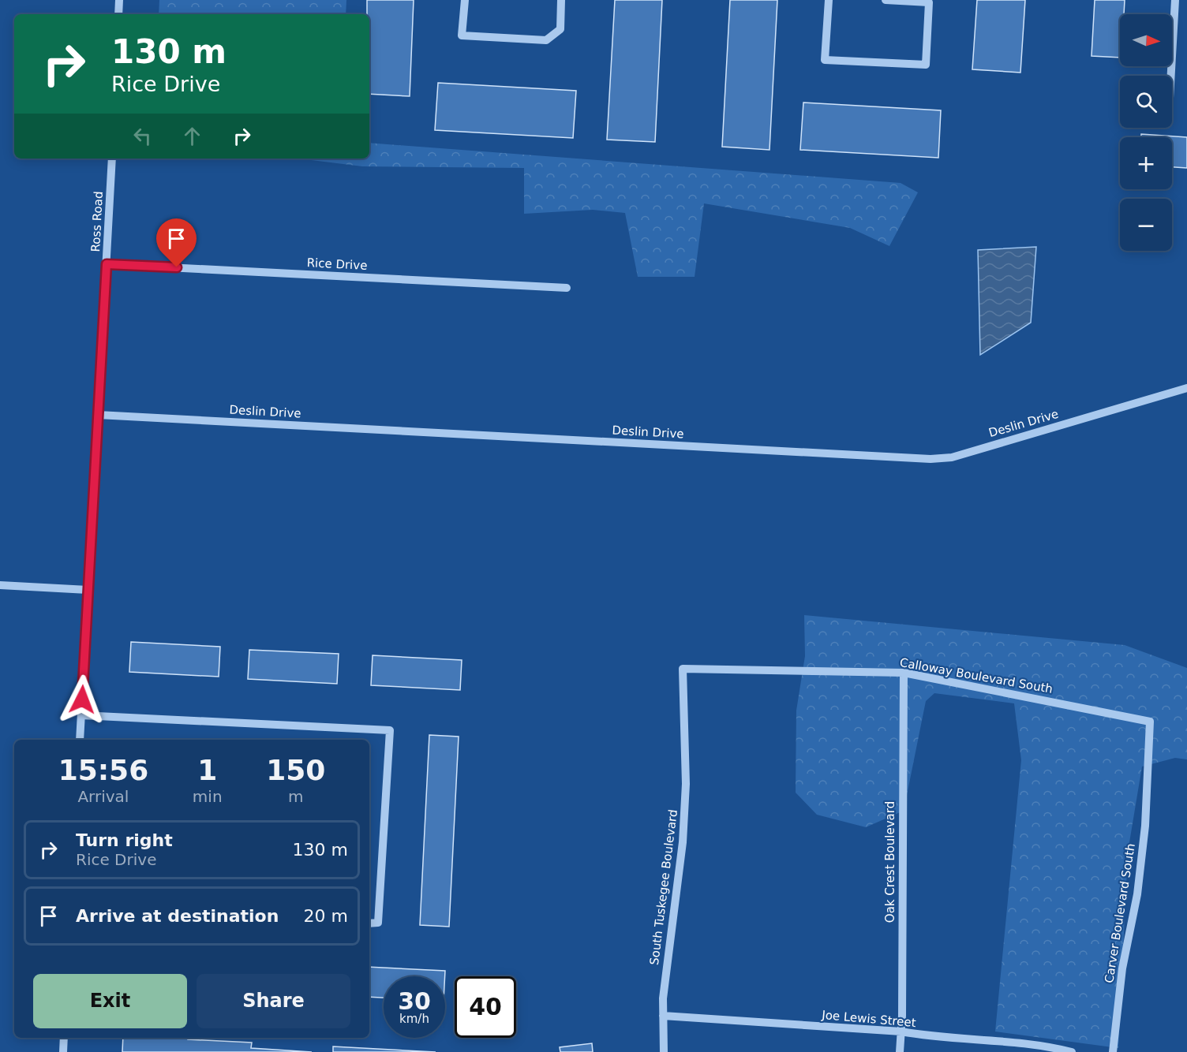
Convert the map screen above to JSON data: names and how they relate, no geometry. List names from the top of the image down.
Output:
{
  "streets": {
    "street": [
      "Ross Road",
      "Rice Drive",
      "Deslin Drive",
      "Calloway Boulevard South",
      "Oak Crest Boulevard",
      "South Tuskegee Boulevard",
      "Carver Boulevard South",
      "Joe Lewis Street"
    ]
  },
  "crossings": [
    ["Ross Road", "Rice Drive"],
    ["Ross Road", "Deslin Drive"],
    ["Calloway Boulevard South", "Oak Crest Boulevard"],
    ["Calloway Boulevard South", "South Tuskegee Boulevard"],
    ["Calloway Boulevard South", "Carver Boulevard South"],
    ["Oak Crest Boulevard", "Joe Lewis Street"],
    ["South Tuskegee Boulevard", "Joe Lewis Street"]
  ],
  "north": "right",
  "page": {
    "map_buttons": ["+", "−"],
    "turn": ["130 m", "Rice Drive"],
    "eta": [
      "15:56",
      "Arrival",
      "1",
      "min",
      "150",
      "m"
    ],
    "list": [
      {
        "name": "Turn right",
        "note": "Rice Drive",
        "value": "130 m"
      },
      {
        "name": "Arrive at destination",
        "value": "20 m"
      }
    ],
    "buttons": ["Exit", "Share"],
    "speed": "30 km/h",
    "limit": "40"
  }
}
